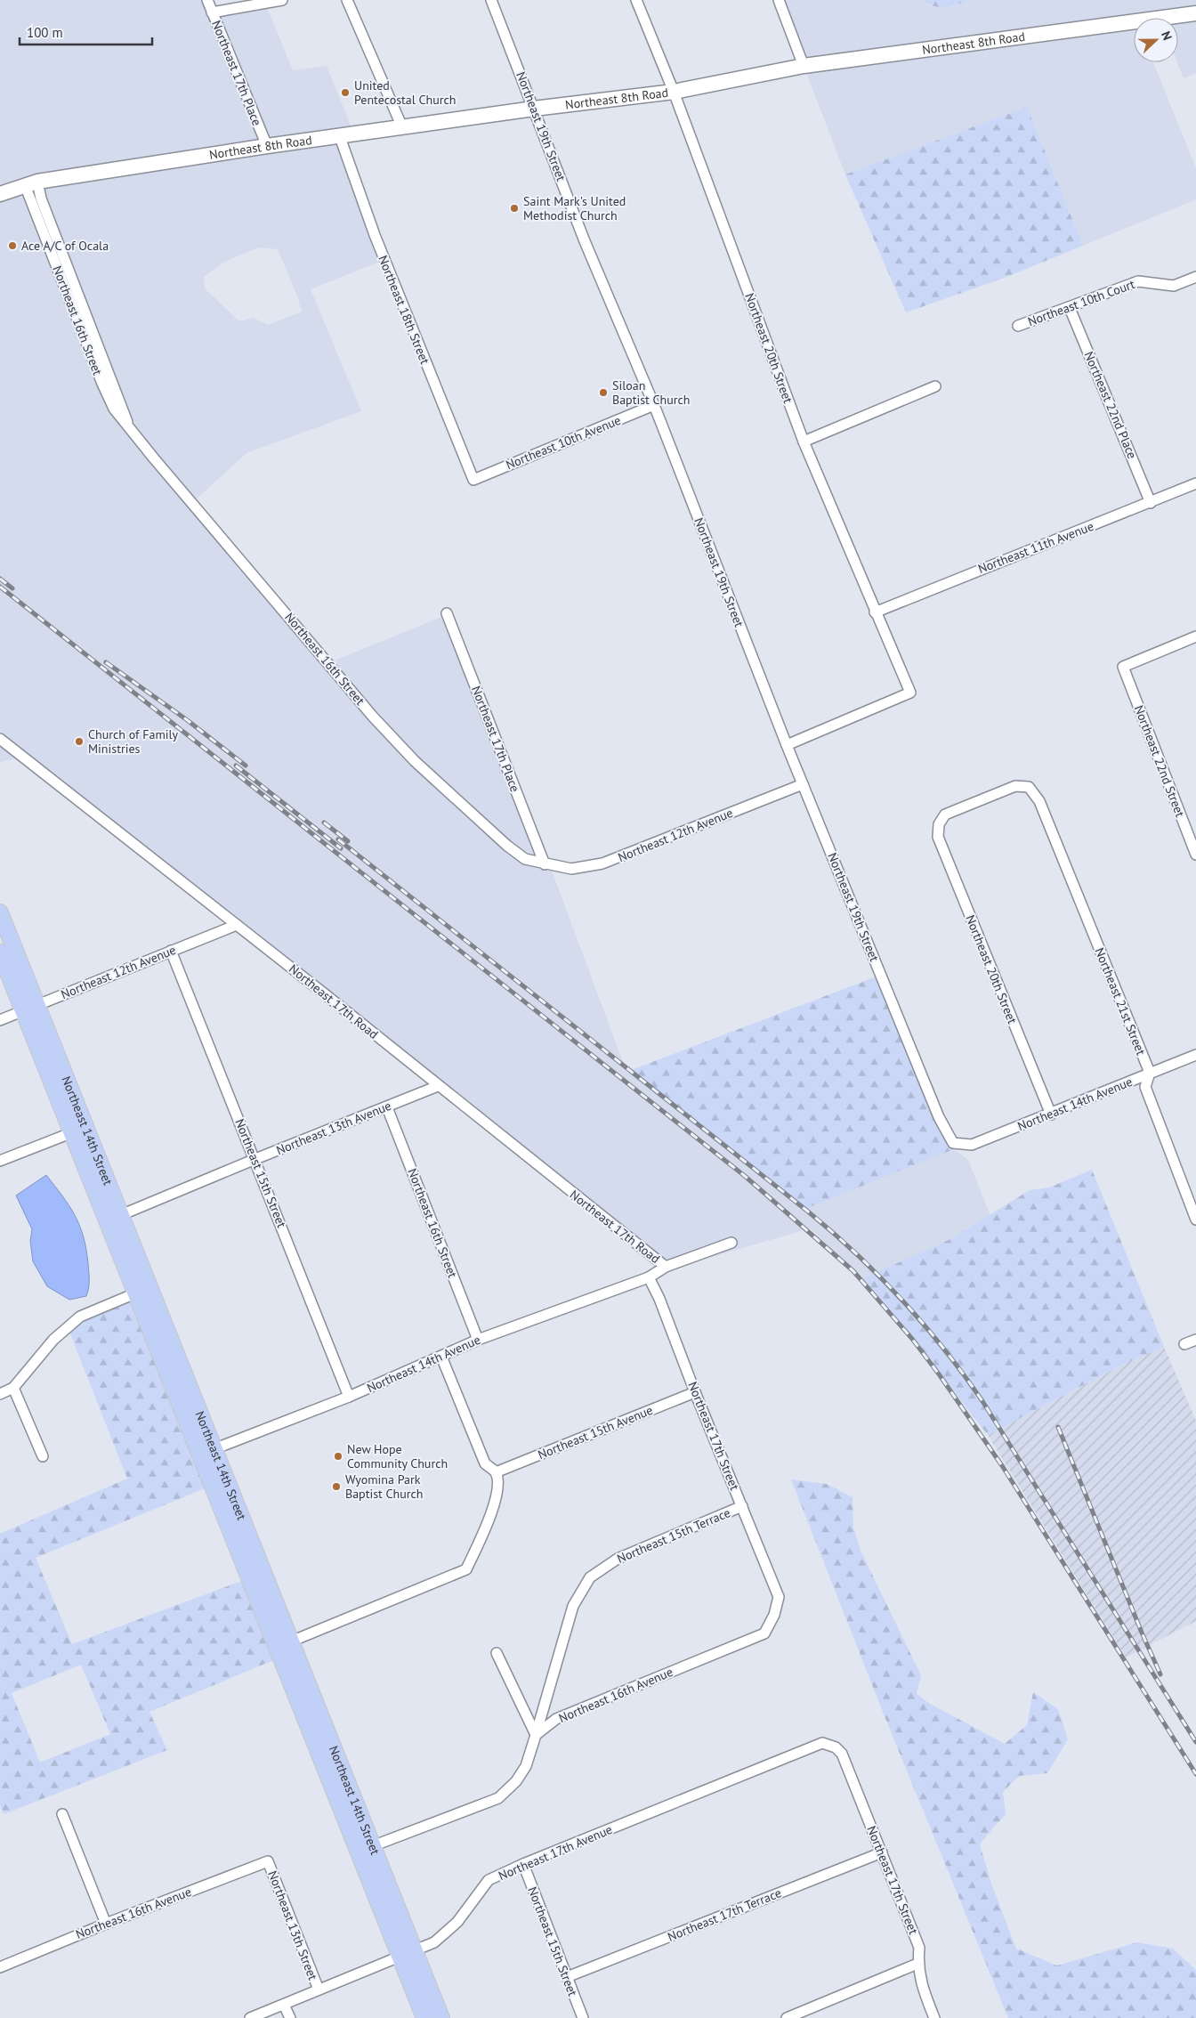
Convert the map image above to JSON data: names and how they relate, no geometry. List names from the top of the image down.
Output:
{
  "streets": {
    "main road": ["Northeast 8th Road", "Northeast 14th Street"],
    "street": [
      "Northeast 17th Place",
      "Northeast 19th Street",
      "Northeast 10th Court",
      "Northeast 18th Street",
      "Northeast 16th Street",
      "Northeast 20th Street",
      "Northeast 22nd Place",
      "Northeast 10th Avenue",
      "Northeast 11th Avenue",
      "Northeast 22nd Street",
      "Northeast 12th Avenue",
      "Northeast 17th Road",
      "Northeast 21st Street",
      "Northeast 14th Avenue",
      "Northeast 13th Avenue",
      "Northeast 15th Street",
      "Northeast 15th Avenue",
      "Northeast 17th Street",
      "Northeast 15th Terrace",
      "Northeast 16th Avenue",
      "Northeast 17th Avenue",
      "Northeast 17th Terrace",
      "Northeast 13th Street"
    ]
  },
  "crossings": [
    ["Northeast 8th Road", "Northeast 17th Place"],
    ["Northeast 8th Road", "Northeast 19th Street"],
    ["Northeast 8th Road", "Northeast 18th Street"],
    ["Northeast 8th Road", "Northeast 16th Street"],
    ["Northeast 8th Road", "Northeast 20th Street"],
    ["Northeast 17th Place", "Northeast 16th Street"],
    ["Northeast 17th Place", "Northeast 12th Avenue"],
    ["Northeast 19th Street", "Northeast 20th Street"],
    ["Northeast 19th Street", "Northeast 10th Avenue"],
    ["Northeast 19th Street", "Northeast 12th Avenue"],
    ["Northeast 19th Street", "Northeast 14th Avenue"],
    ["Northeast 10th Court", "Northeast 22nd Place"],
    ["Northeast 18th Street", "Northeast 10th Avenue"],
    ["Northeast 16th Street", "Northeast 12th Avenue"],
    ["Northeast 16th Street", "Northeast 14th Avenue"],
    ["Northeast 16th Street", "Northeast 13th Avenue"],
    ["Northeast 20th Street", "Northeast 11th Avenue"],
    ["Northeast 20th Street", "Northeast 21st Street"],
    ["Northeast 20th Street", "Northeast 14th Avenue"],
    ["Northeast 22nd Place", "Northeast 11th Avenue"],
    ["Northeast 12th Avenue", "Northeast 17th Road"],
    ["Northeast 12th Avenue", "Northeast 14th Street"],
    ["Northeast 12th Avenue", "Northeast 15th Street"],
    ["Northeast 17th Road", "Northeast 13th Avenue"],
    ["Northeast 21st Street", "Northeast 14th Avenue"],
    ["Northeast 14th Avenue", "Northeast 14th Street"],
    ["Northeast 14th Avenue", "Northeast 15th Street"],
    ["Northeast 14th Avenue", "Northeast 17th Street"],
    ["Northeast 13th Avenue", "Northeast 14th Street"],
    ["Northeast 13th Avenue", "Northeast 15th Street"],
    ["Northeast 14th Street", "Northeast 17th Avenue"],
    ["Northeast 15th Street", "Northeast 17th Avenue"],
    ["Northeast 15th Street", "Northeast 17th Terrace"],
    ["Northeast 15th Avenue", "Northeast 17th Street"],
    ["Northeast 17th Street", "Northeast 15th Terrace"],
    ["Northeast 17th Street", "Northeast 16th Avenue"],
    ["Northeast 17th Street", "Northeast 17th Avenue"],
    ["Northeast 17th Street", "Northeast 17th Terrace"],
    ["Northeast 15th Terrace", "Northeast 16th Avenue"],
    ["Northeast 16th Avenue", "Northeast 13th Street"],
    ["Northeast 17th Avenue", "Northeast 13th Street"]
  ],
  "places": [
    "United Pentecostal Church",
    "Saint Mark's United Methodist Church",
    "Ace A/C of Ocala",
    "Siloan Baptist Church",
    "Church of Family Ministries",
    "New Hope Community Church",
    "Wyomina Park Baptist Church"
  ],
  "scale_bar": "100 m",
  "north": "right"
}
